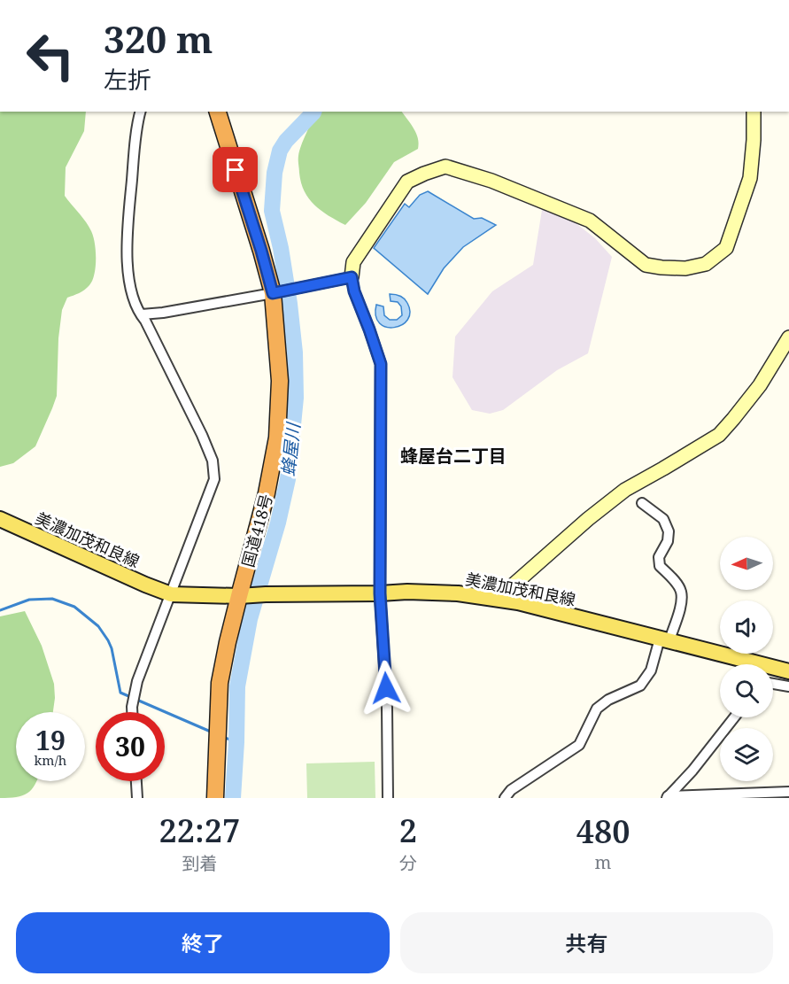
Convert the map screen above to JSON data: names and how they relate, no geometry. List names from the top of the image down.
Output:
{
  "streets": {
    "highway": ["国道418号"],
    "main road": ["美濃加茂和良線"]
  },
  "crossings": [
    ["国道418号", "美濃加茂和良線"]
  ],
  "districts": ["蜂屋台二丁目"],
  "water": ["蜂屋川"],
  "north": "left",
  "page": {
    "turn": ["320 m", "左折"],
    "speed": "19 km/h",
    "limit": "30",
    "eta": [
      "22:27",
      "到着",
      "2",
      "分",
      "480",
      "m"
    ],
    "buttons": ["終了", "共有"]
  }
}
